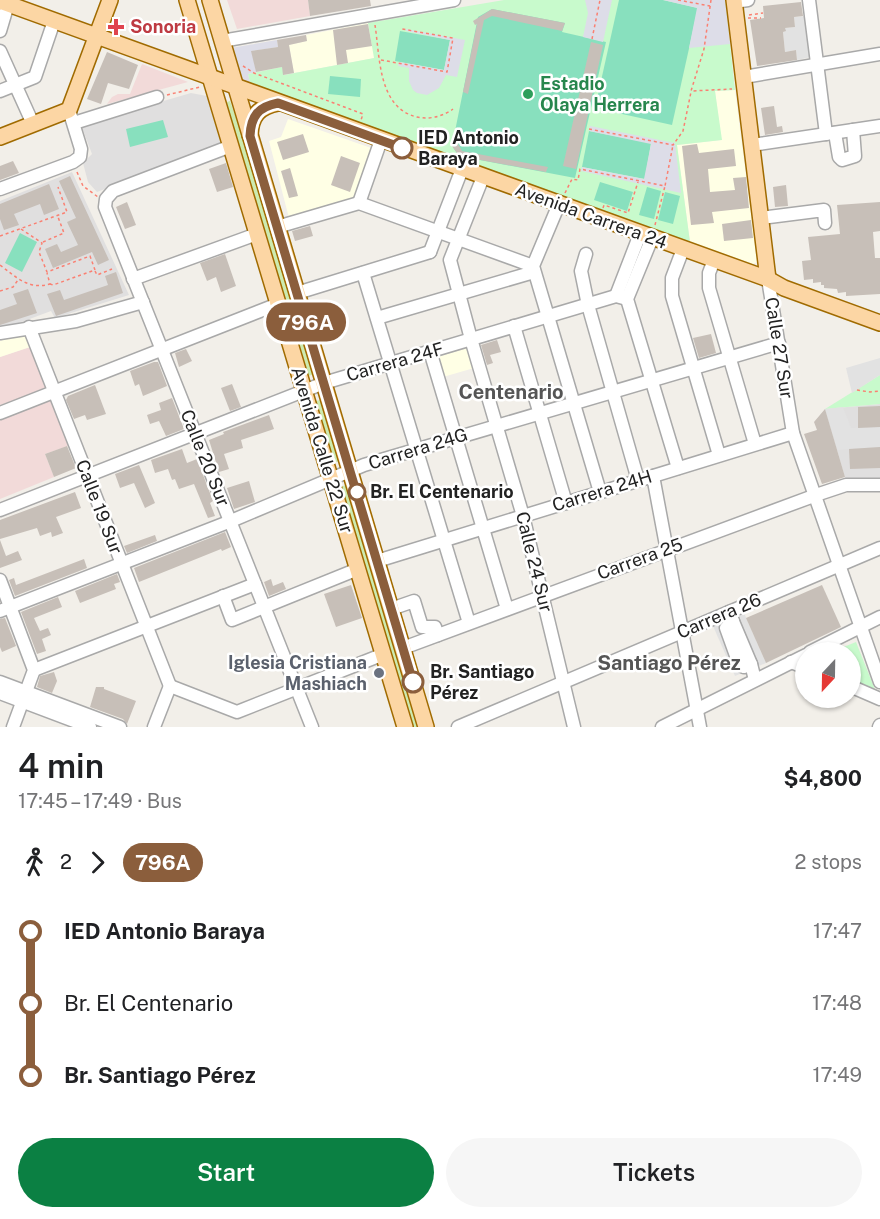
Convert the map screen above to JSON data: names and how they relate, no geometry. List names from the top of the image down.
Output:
{
  "streets": {
    "main road": ["Avenida Carrera 24", "Calle 27 Sur", "Avenida Calle 22 Sur"],
    "street": [
      "Carrera 24F",
      "Carrera 24G",
      "Calle 20 Sur",
      "Carrera 24H",
      "Calle 19 Sur",
      "Carrera 25",
      "Calle 24 Sur",
      "Carrera 26"
    ]
  },
  "crossings": [
    ["Avenida Carrera 24", "Calle 27 Sur"],
    ["Avenida Carrera 24", "Avenida Calle 22 Sur"],
    ["Calle 27 Sur", "Carrera 24G"],
    ["Calle 27 Sur", "Carrera 24H"],
    ["Calle 27 Sur", "Carrera 25"],
    ["Calle 27 Sur", "Carrera 26"],
    ["Carrera 24F", "Avenida Calle 22 Sur"],
    ["Carrera 24F", "Calle 20 Sur"],
    ["Carrera 24F", "Calle 19 Sur"],
    ["Carrera 24F", "Calle 24 Sur"],
    ["Carrera 24G", "Avenida Calle 22 Sur"],
    ["Carrera 24G", "Calle 20 Sur"],
    ["Carrera 24G", "Calle 19 Sur"],
    ["Carrera 24G", "Calle 24 Sur"],
    ["Avenida Calle 22 Sur", "Carrera 24H"],
    ["Avenida Calle 22 Sur", "Carrera 25"],
    ["Carrera 24H", "Calle 24 Sur"],
    ["Carrera 25", "Calle 24 Sur"],
    ["Calle 24 Sur", "Carrera 26"]
  ],
  "districts": ["Centenario", "Santiago Pérez"],
  "places": {
    "health": ["Sonoria"],
    "other": [
      "Estadio Olaya Herrera",
      "IED Antonio Baraya",
      "Br. El Centenario",
      "Iglesia Cristiana Mashiach",
      "Br. Santiago Pérez"
    ]
  },
  "lines": ["bus line 796A"],
  "north": "bottom",
  "page": {
    "on_map": "796A",
    "heading": ["4 min", "17:45 – 17:49 · Bus", "$4,800"],
    "legs": ["2", "796A", "2 stops"],
    "list": [
      {
        "name": "IED Antonio Baraya",
        "value": "17:47"
      },
      {
        "name": "Br. El Centenario",
        "value": "17:48"
      },
      {
        "name": "Br. Santiago Pérez",
        "value": "17:49"
      }
    ],
    "buttons": ["Start", "Tickets"]
  }
}
